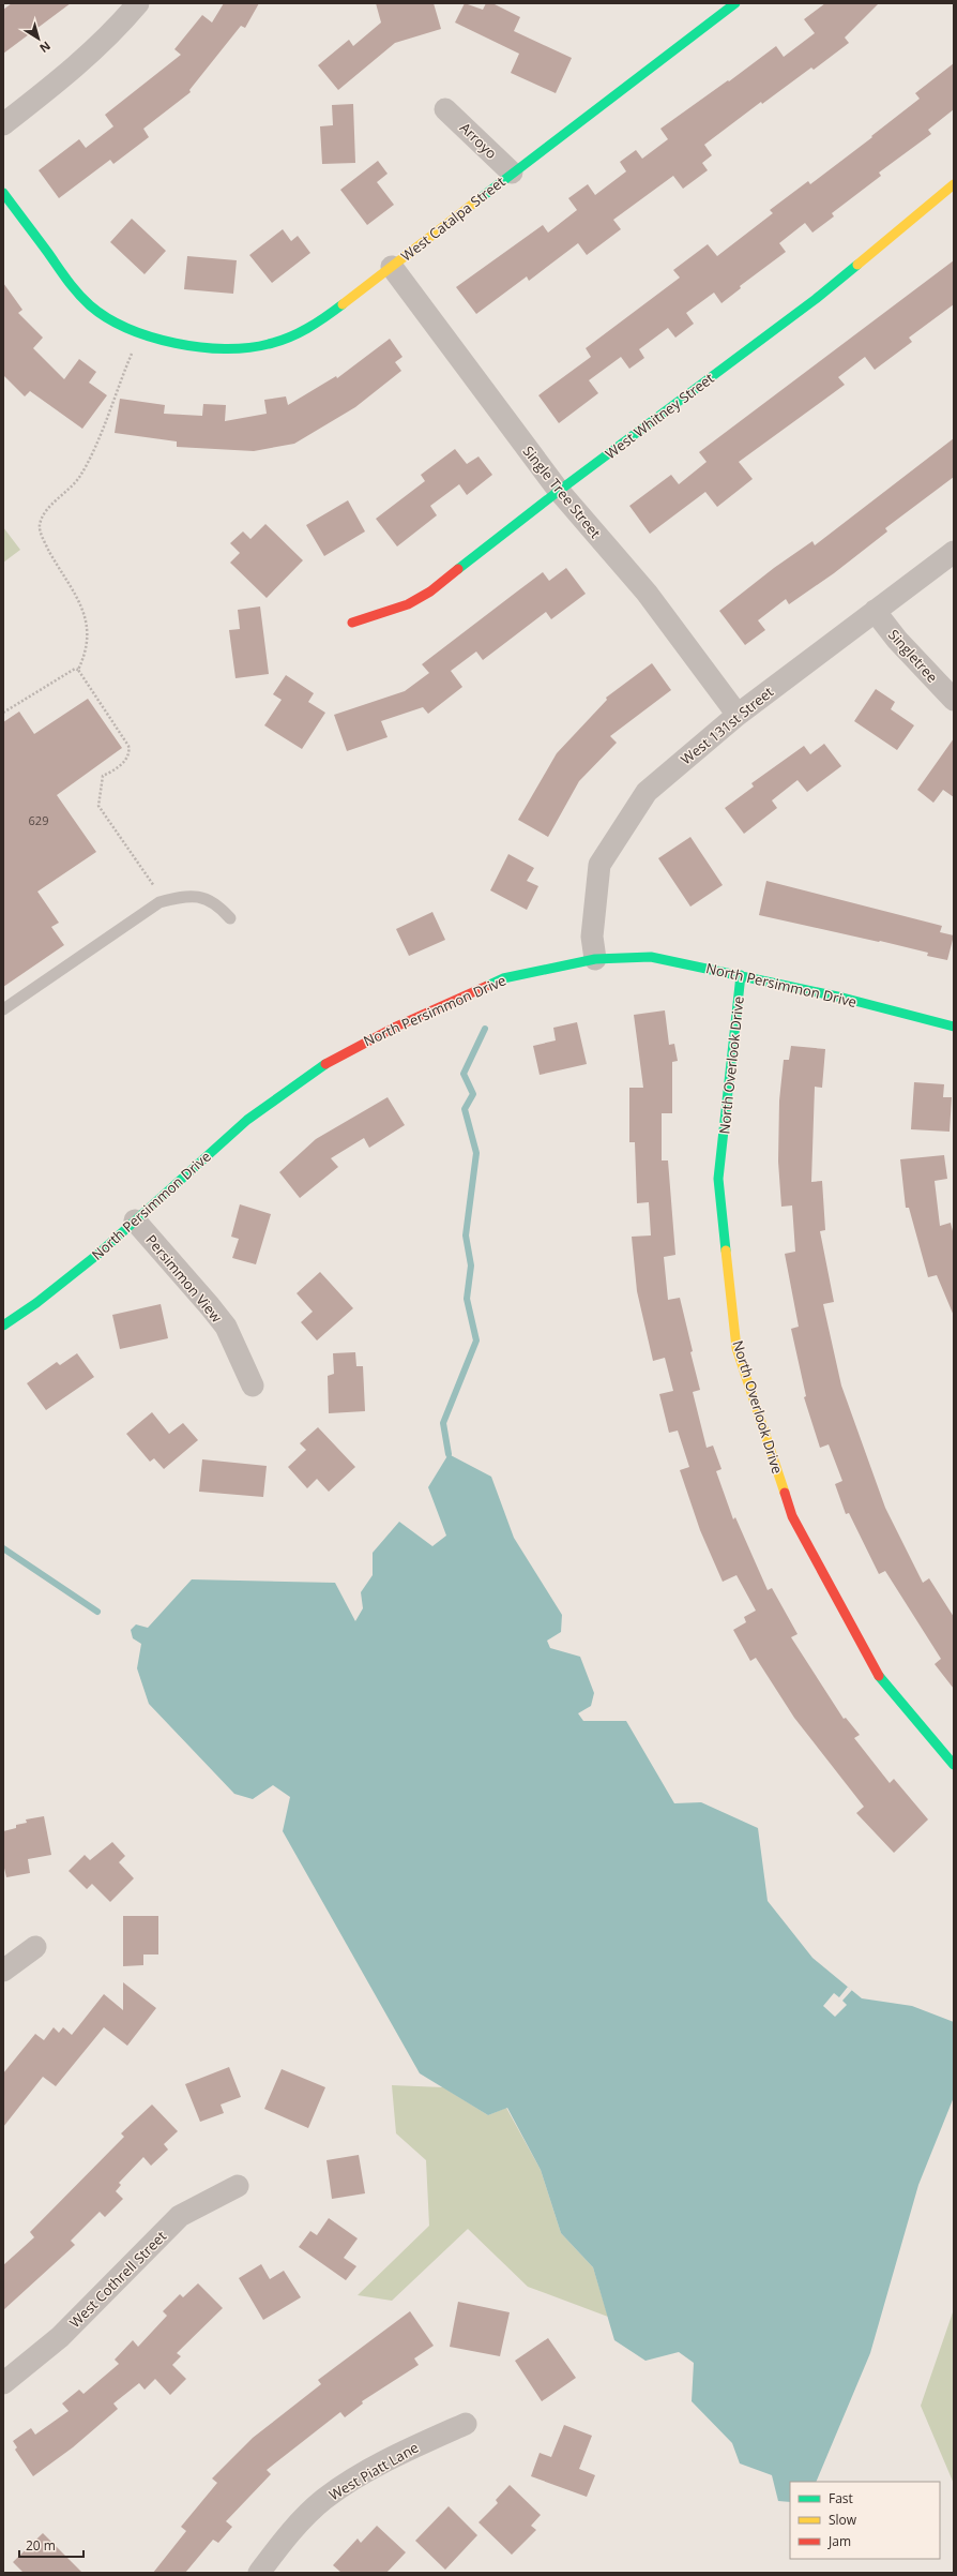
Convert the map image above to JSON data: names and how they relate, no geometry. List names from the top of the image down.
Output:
{
  "streets": {
    "street": [
      "Arroyo",
      "West Catalpa Street",
      "West Whitney Street",
      "Single Tree Street",
      "Singletree",
      "West 131st Street",
      "North Persimmon Drive",
      "North Overlook Drive",
      "Persimmon View",
      "West Cothrell Street",
      "West Piatt Lane"
    ]
  },
  "crossings": [
    ["Arroyo", "West Catalpa Street"],
    ["West Catalpa Street", "Single Tree Street"],
    ["West Whitney Street", "Single Tree Street"],
    ["Single Tree Street", "West 131st Street"],
    ["Singletree", "West 131st Street"],
    ["West 131st Street", "North Persimmon Drive"],
    ["North Persimmon Drive", "North Overlook Drive"],
    ["North Persimmon Drive", "Persimmon View"]
  ],
  "house_numbers": ["629"],
  "legend": ["Fast", "Slow", "Jam"],
  "scale_bar": "20 m",
  "north": "bottom right"
}
